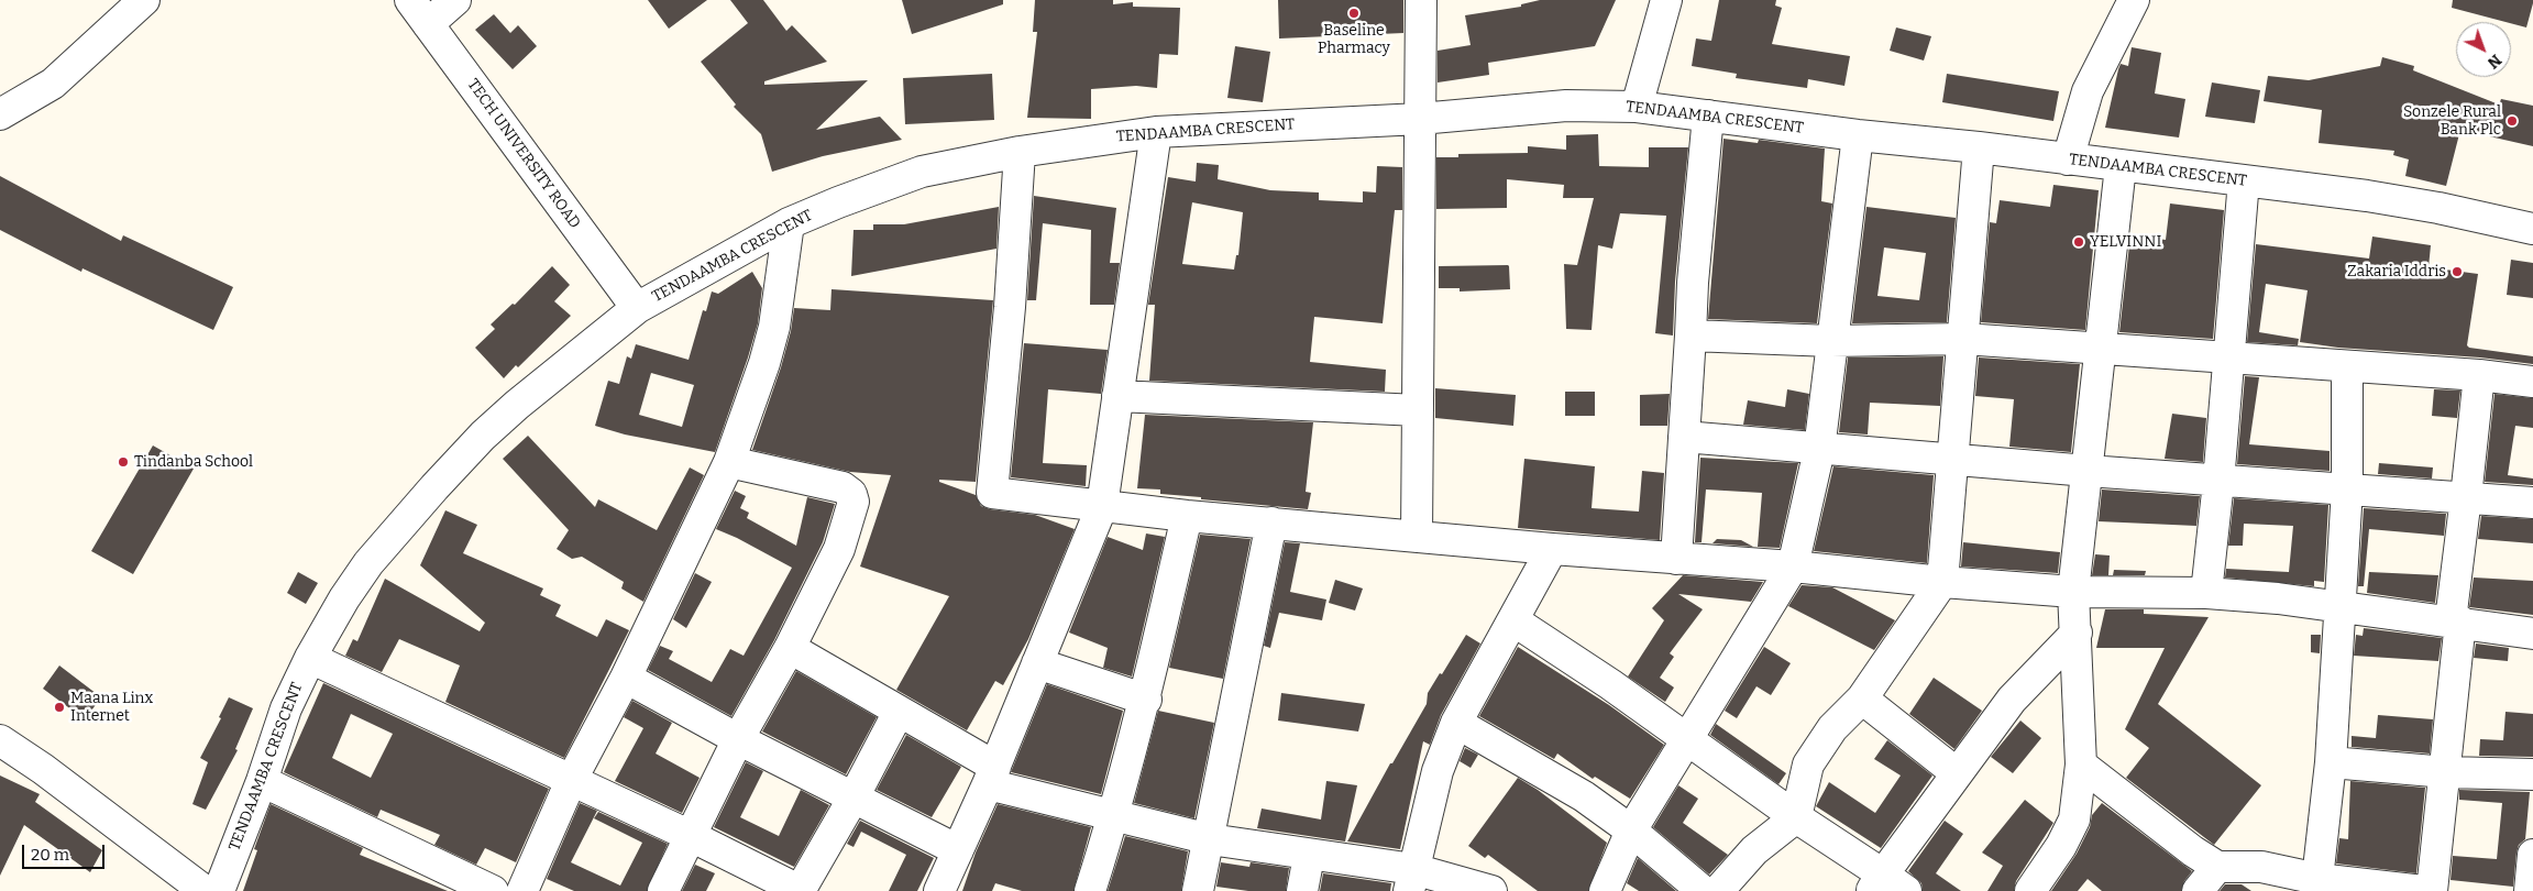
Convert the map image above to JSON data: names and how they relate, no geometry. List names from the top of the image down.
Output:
{
  "streets": {
    "street": ["TENDAAMBA CRESCENT", "TECH UNIVERSITY ROAD"]
  },
  "crossings": [
    ["TENDAAMBA CRESCENT", "TECH UNIVERSITY ROAD"]
  ],
  "places": [
    "Baseline Pharmacy",
    "Sonzele Rural Bank Plc",
    "YELVINNI",
    "Zakaria Iddris",
    "Tindanba School",
    "Maana Linx Internet"
  ],
  "scale_bar": "20 m",
  "north": "bottom right"
}
